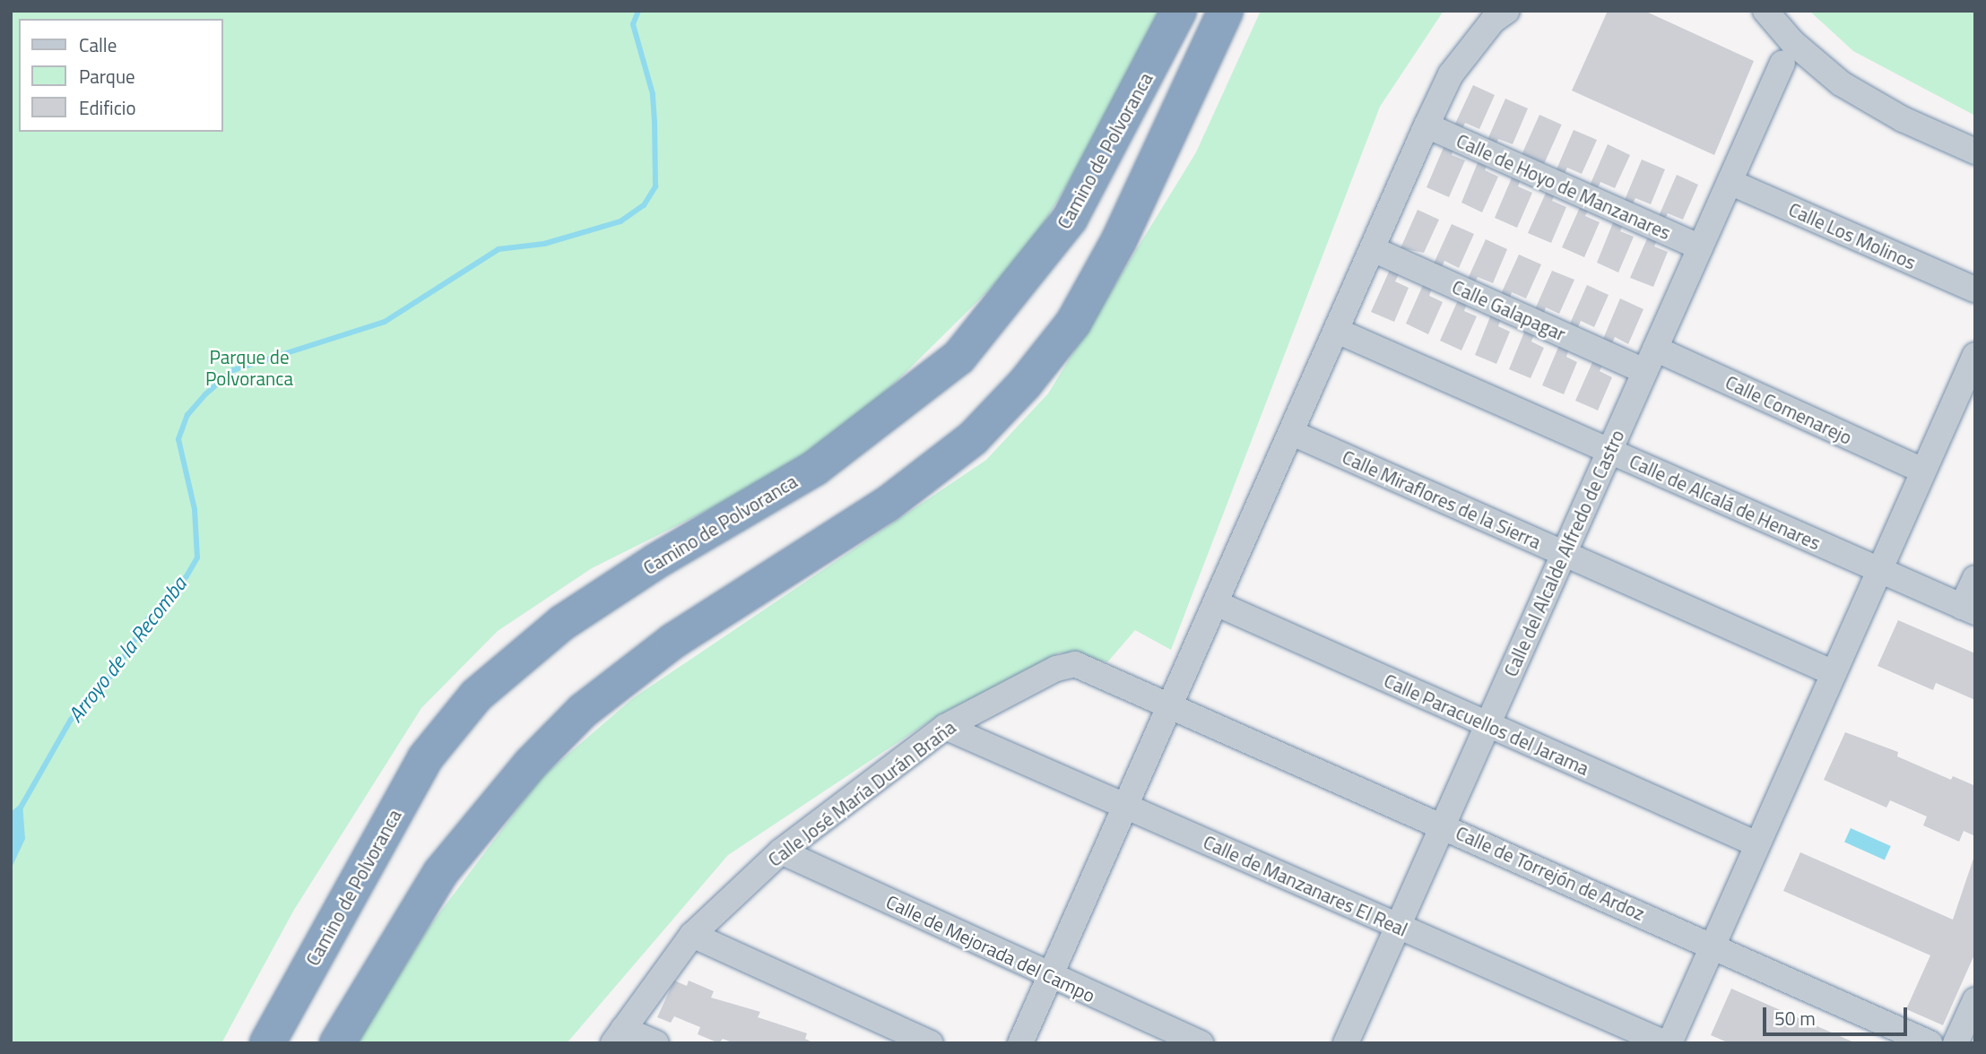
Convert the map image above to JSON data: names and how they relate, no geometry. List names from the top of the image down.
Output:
{
  "streets": {
    "highway": ["Camino de Polvoranca"],
    "street": [
      "Calle de Hoyo de Manzanares",
      "Calle Los Molinos",
      "Calle Galapagar",
      "Calle Comenarejo",
      "Calle Miraflores de la Sierra",
      "Calle de Alcalá de Henares",
      "Calle del Alcalde Alfredo de Castro",
      "Calle Paracuellos del Jarama",
      "Calle José María Durán Braña",
      "Calle de Torrejón de Ardoz",
      "Calle de Manzanares El Real",
      "Calle de Mejorada del Campo"
    ]
  },
  "crossings": [
    ["Calle de Hoyo de Manzanares", "Calle del Alcalde Alfredo de Castro"],
    ["Calle Los Molinos", "Calle del Alcalde Alfredo de Castro"],
    ["Calle Galapagar", "Calle Comenarejo"],
    ["Calle Galapagar", "Calle del Alcalde Alfredo de Castro"],
    ["Calle Comenarejo", "Calle del Alcalde Alfredo de Castro"],
    ["Calle Miraflores de la Sierra", "Calle del Alcalde Alfredo de Castro"],
    ["Calle de Alcalá de Henares", "Calle del Alcalde Alfredo de Castro"],
    ["Calle del Alcalde Alfredo de Castro", "Calle Paracuellos del Jarama"],
    ["Calle del Alcalde Alfredo de Castro", "Calle de Torrejón de Ardoz"],
    ["Calle del Alcalde Alfredo de Castro", "Calle de Manzanares El Real"],
    ["Calle José María Durán Braña", "Calle de Torrejón de Ardoz"],
    ["Calle José María Durán Braña", "Calle de Manzanares El Real"],
    ["Calle José María Durán Braña", "Calle de Mejorada del Campo"]
  ],
  "water": ["Arroyo de la Recomba"],
  "parks": ["Parque de Polvoranca"],
  "legend": ["Calle", "Parque", "Edificio"],
  "scale_bar": "50 m"
}
